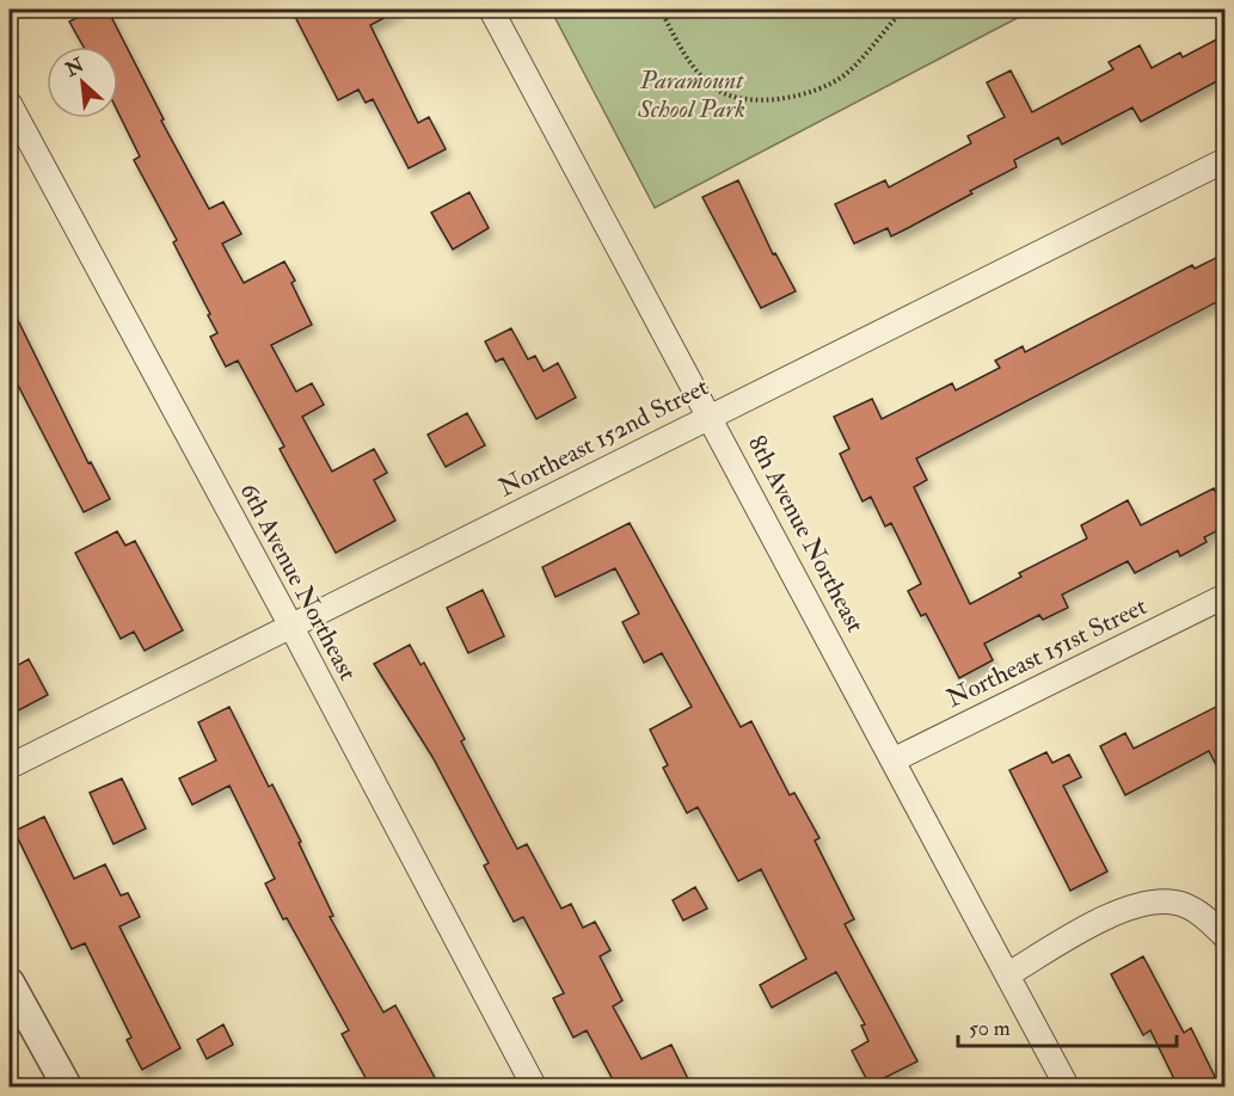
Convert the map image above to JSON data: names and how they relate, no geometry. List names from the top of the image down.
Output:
{
  "streets": {
    "street": [
      "Northeast 152nd Street",
      "8th Avenue Northeast",
      "6th Avenue Northeast",
      "Northeast 151st Street"
    ]
  },
  "crossings": [
    ["Northeast 152nd Street", "8th Avenue Northeast"],
    ["Northeast 152nd Street", "6th Avenue Northeast"],
    ["8th Avenue Northeast", "Northeast 151st Street"]
  ],
  "parks": ["Paramount School Park"],
  "scale_bar": "50 m",
  "north": "top left"
}
